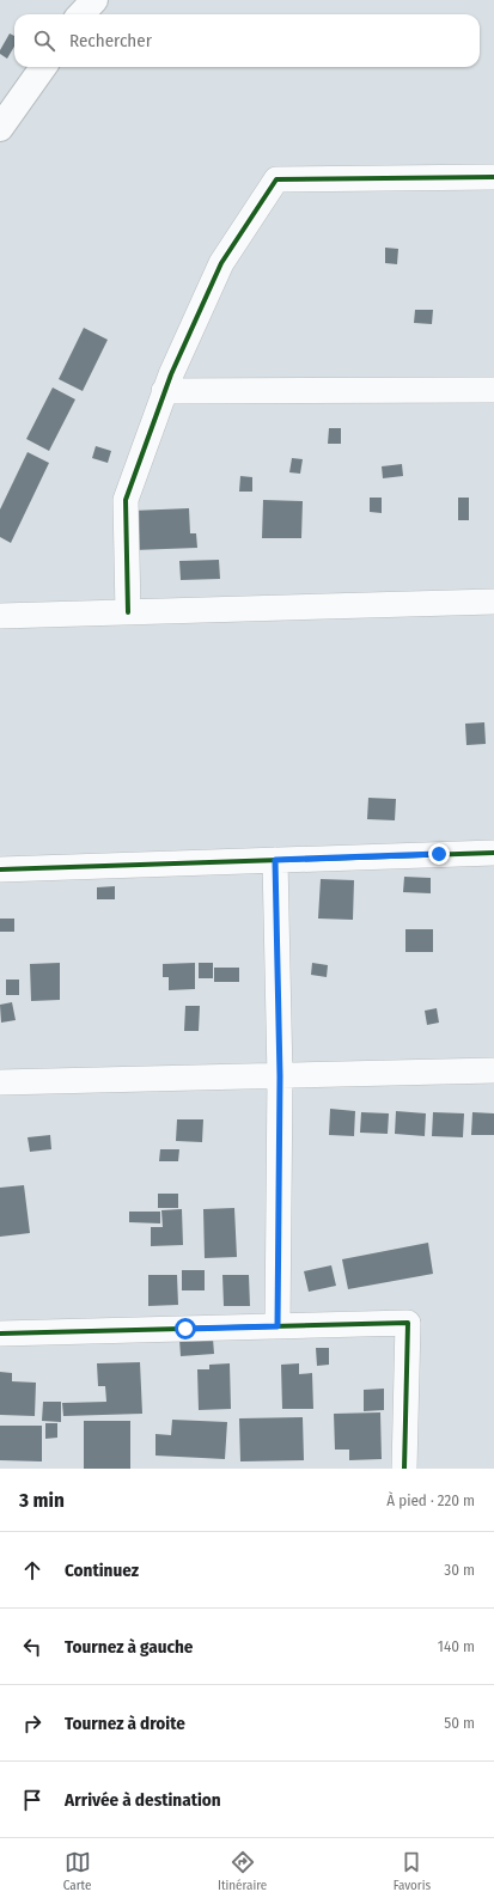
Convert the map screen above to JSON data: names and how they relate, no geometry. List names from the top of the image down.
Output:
{
  "page": {
    "search": "Rechercher",
    "heading": ["3 min", "À pied · 220 m"],
    "list": [
      ["Continuez", "30 m"],
      ["Tournez à gauche", "140 m"],
      ["Tournez à droite", "50 m"],
      "Arrivée à destination"
    ],
    "nav": ["Carte", "Itinéraire", "Favoris"]
  }
}
